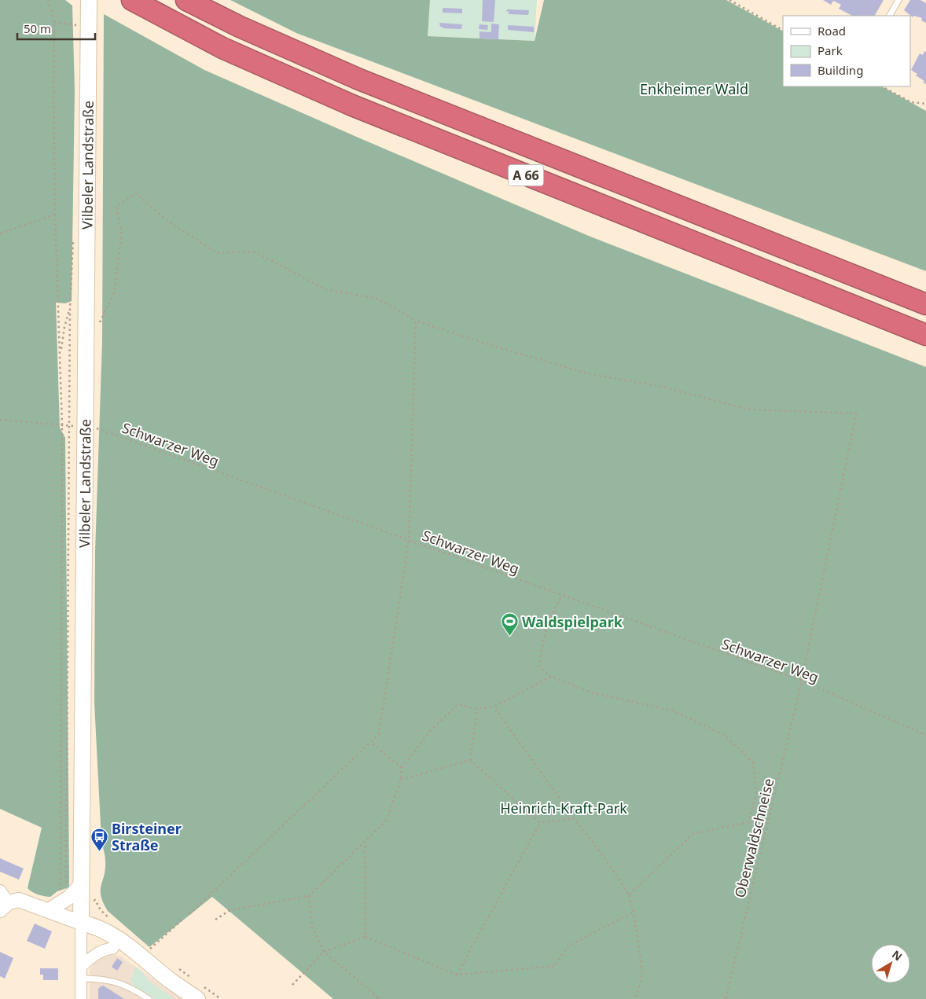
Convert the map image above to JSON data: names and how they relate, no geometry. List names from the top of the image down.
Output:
{
  "streets": {
    "highway": ["A 66"],
    "main road": ["Vilbeler Landstraße"],
    "path": ["Schwarzer Weg", "Oberwaldschneise"]
  },
  "crossings": [
    ["Vilbeler Landstraße", "Schwarzer Weg"],
    ["Schwarzer Weg", "Oberwaldschneise"]
  ],
  "parks": ["Enkheimer Wald", "Heinrich-Kraft-Park"],
  "places": {
    "sports": ["Waldspielpark"],
    "bus stop": ["Birsteiner Straße"]
  },
  "legend": ["Road", "Park", "Building"],
  "scale_bar": "50 m",
  "north": "top right"
}
